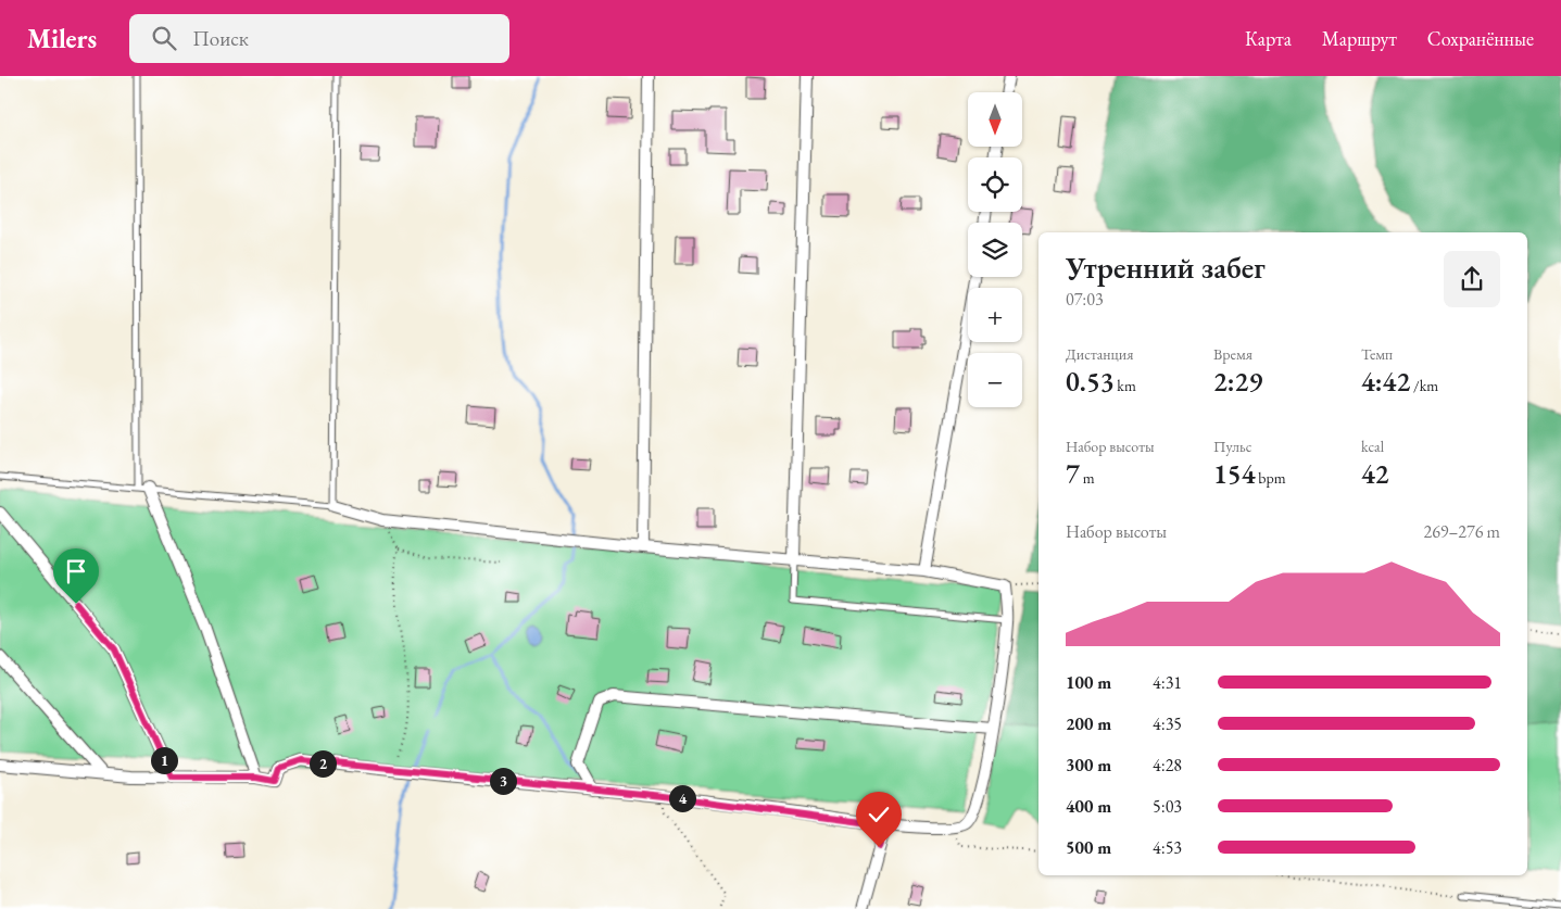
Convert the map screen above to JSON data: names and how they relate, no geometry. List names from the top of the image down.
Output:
{
  "north": "bottom",
  "page": {
    "header": "Milers",
    "search": "Поиск",
    "nav": ["Карта", "Маршрут", "Сохранённые"],
    "map_buttons": ["+", "−"],
    "heading": ["Утренний забег", "07:03"],
    "stats": [
      ["Дистанция", "0.53 km"],
      ["Время", "2:29"],
      ["Темп", "4:42 /km"],
      ["Набор высоты", "7 m"],
      ["Пульс", "154 bpm"],
      ["kcal", "42"]
    ],
    "chart": ["Набор высоты", "269–276 m"],
    "list": [
      {
        "name": "100 m",
        "note": "4:31"
      },
      {
        "name": "200 m",
        "note": "4:35"
      },
      {
        "name": "300 m",
        "note": "4:28"
      },
      {
        "name": "400 m",
        "note": "5:03"
      },
      {
        "name": "500 m",
        "note": "4:53"
      }
    ],
    "pins": [
      "1",
      "2",
      "3",
      "4"
    ]
  }
}
